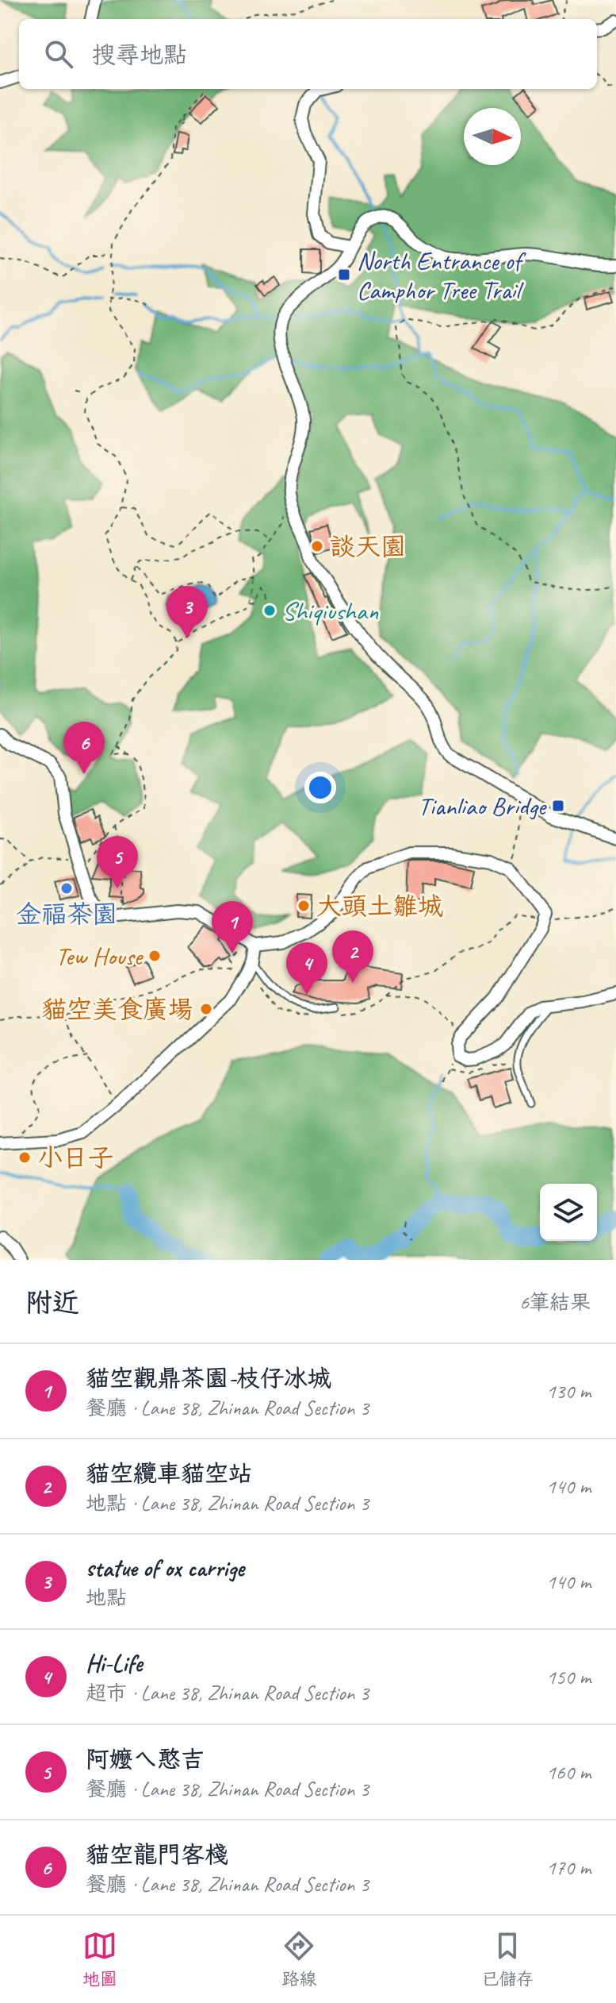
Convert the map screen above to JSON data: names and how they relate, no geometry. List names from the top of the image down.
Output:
{
  "places": {
    "transit": ["North Entrance of Camphor Tree Trail", "Tianliao Bridge"],
    "other": [
      "談天園",
      "Shiqiushan",
      "金福茶園",
      "大頭土雛城",
      "Tew House",
      "貓空美食廣場",
      "小日子"
    ]
  },
  "north": "right",
  "page": {
    "search": "搜尋地點",
    "pins": [
      "3",
      "6",
      "5",
      "1",
      "2",
      "4"
    ],
    "heading": ["附近", "6筆結果"],
    "list": [
      {
        "mark": "1",
        "name": "貓空觀鼎茶園-枝仔冰城",
        "note": "餐廳 · Lane 38, Zhinan Road Section 3",
        "value": "130 m"
      },
      {
        "mark": "2",
        "name": "貓空纜車貓空站",
        "note": "地點 · Lane 38, Zhinan Road Section 3",
        "value": "140 m"
      },
      {
        "mark": "3",
        "name": "statue of ox carrige",
        "note": "地點",
        "value": "140 m"
      },
      {
        "mark": "4",
        "name": "Hi-Life",
        "note": "超市 · Lane 38, Zhinan Road Section 3",
        "value": "150 m"
      },
      {
        "mark": "5",
        "name": "阿嬤ㄟ憨吉",
        "note": "餐廳 · Lane 38, Zhinan Road Section 3",
        "value": "160 m"
      },
      {
        "mark": "6",
        "name": "貓空龍門客棧",
        "note": "餐廳 · Lane 38, Zhinan Road Section 3",
        "value": "170 m"
      }
    ],
    "nav": ["地圖", "路線", "已儲存"]
  }
}
